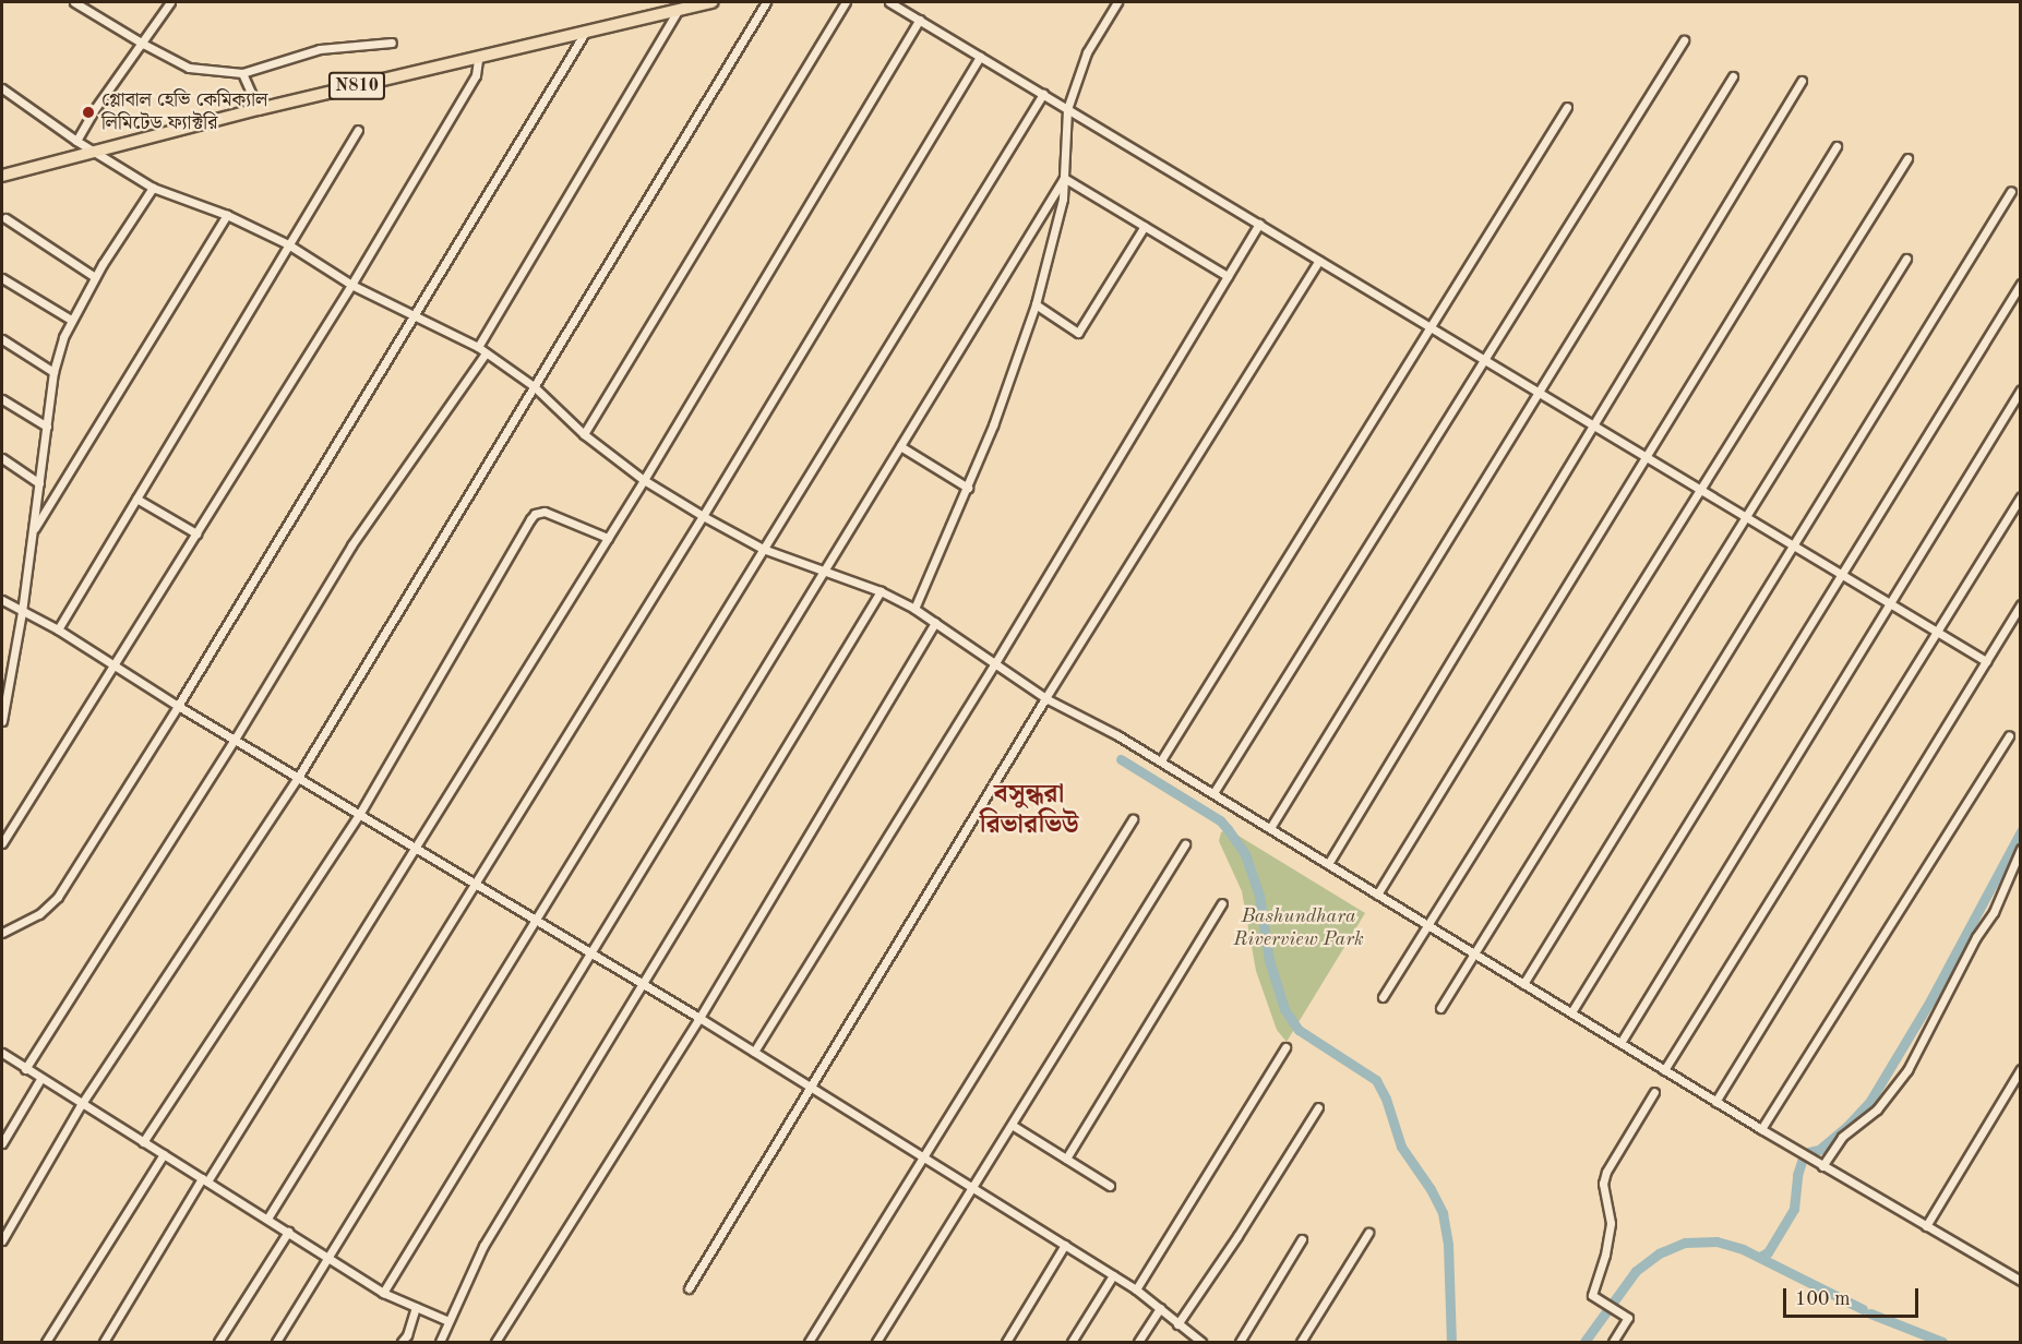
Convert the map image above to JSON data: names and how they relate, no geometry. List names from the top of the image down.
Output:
{
  "streets": {
    "highway": ["N810"]
  },
  "districts": ["বসুন্ধরা রিভারভিউ"],
  "parks": ["Bashundhara Riverview Park"],
  "places": ["গ্লোবাল হেভি কেমিক্যাল লিমিটেড ফ্যাক্টরি"],
  "scale_bar": "100 m"
}
